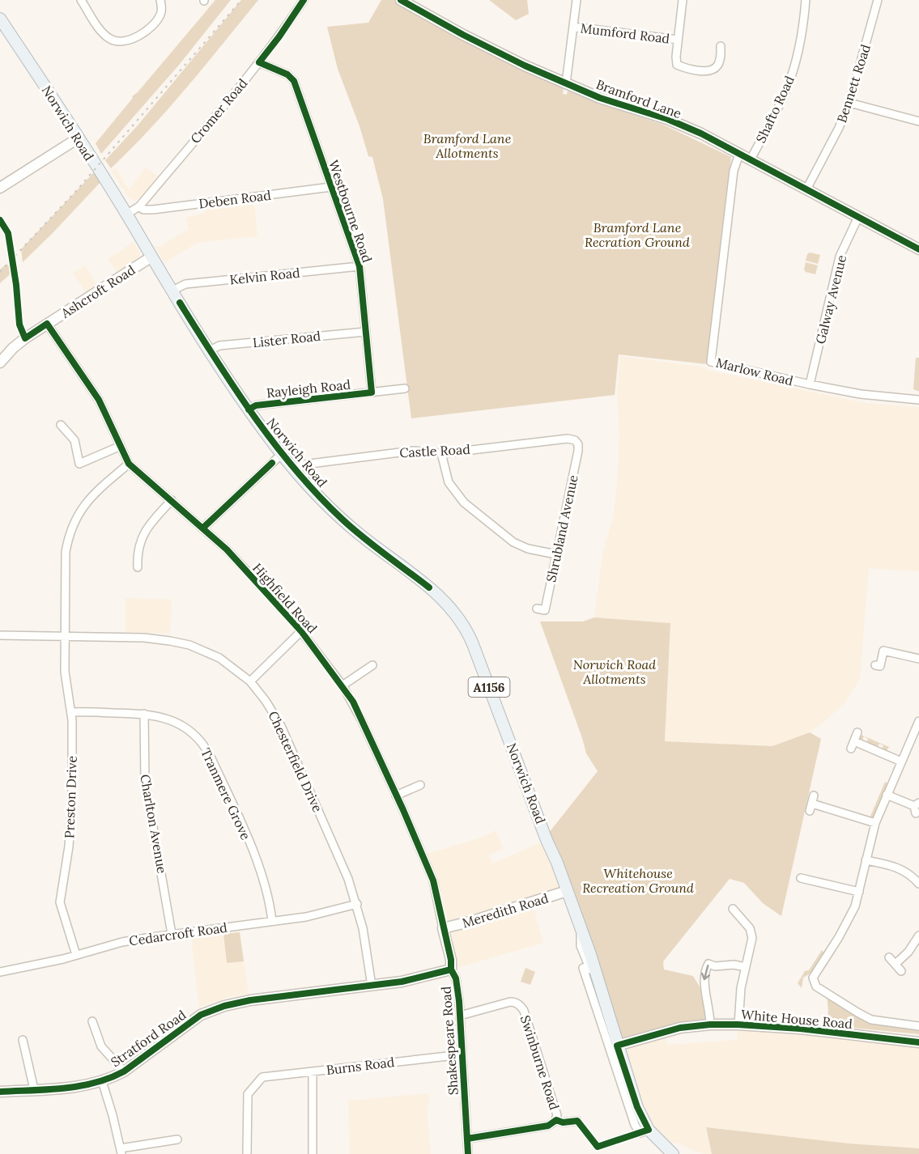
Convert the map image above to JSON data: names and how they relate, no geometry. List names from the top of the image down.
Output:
{
  "streets": {
    "main road": ["Norwich Road", "A1156"],
    "street": [
      "Mumford Road",
      "Bennett Road",
      "Bramford Lane",
      "Shafto Road",
      "Cromer Road",
      "Deben Road",
      "Westbourne Road",
      "Kelvin Road",
      "Ashcroft Road",
      "Galway Avenue",
      "Lister Road",
      "Marlow Road",
      "Rayleigh Road",
      "Castle Road",
      "Shrubland Avenue",
      "Highfield Road",
      "Chesterfield Drive",
      "Tranmere Grove",
      "Preston Drive",
      "Charlton Avenue",
      "Meredith Road",
      "Cedarcroft Road",
      "White House Road",
      "Stratford Road",
      "Shakespeare Road",
      "Swinburne Road",
      "Burns Road"
    ]
  },
  "crossings": [
    ["Bennett Road", "Bramford Lane"],
    ["Bramford Lane", "Shafto Road"],
    ["Bramford Lane", "Galway Avenue"],
    ["Bramford Lane", "Marlow Road"],
    ["Cromer Road", "Norwich Road"],
    ["Cromer Road", "Deben Road"],
    ["Cromer Road", "Westbourne Road"],
    ["Norwich Road", "Kelvin Road"],
    ["Norwich Road", "Ashcroft Road"],
    ["Norwich Road", "Lister Road"],
    ["Norwich Road", "Rayleigh Road"],
    ["Norwich Road", "Castle Road"],
    ["Norwich Road", "Meredith Road"],
    ["Norwich Road", "White House Road"],
    ["Deben Road", "Westbourne Road"],
    ["Westbourne Road", "Kelvin Road"],
    ["Westbourne Road", "Lister Road"],
    ["Westbourne Road", "Rayleigh Road"],
    ["Ashcroft Road", "Highfield Road"],
    ["Galway Avenue", "Marlow Road"],
    ["Castle Road", "Shrubland Avenue"],
    ["Highfield Road", "Preston Drive"],
    ["Highfield Road", "Meredith Road"],
    ["Highfield Road", "Shakespeare Road"],
    ["Chesterfield Drive", "Preston Drive"],
    ["Chesterfield Drive", "Cedarcroft Road"],
    ["Chesterfield Drive", "Stratford Road"],
    ["Tranmere Grove", "Preston Drive"],
    ["Tranmere Grove", "Charlton Avenue"],
    ["Tranmere Grove", "Cedarcroft Road"],
    ["Preston Drive", "Cedarcroft Road"],
    ["Charlton Avenue", "Cedarcroft Road"],
    ["Meredith Road", "Shakespeare Road"],
    ["Stratford Road", "Shakespeare Road"],
    ["Shakespeare Road", "Swinburne Road"],
    ["Shakespeare Road", "Burns Road"]
  ],
  "parks": [
    "Bramford Lane Allotments",
    "Bramford Lane Recration Ground",
    "Norwich Road Allotments",
    "Whitehouse Recreation Ground"
  ]
}
